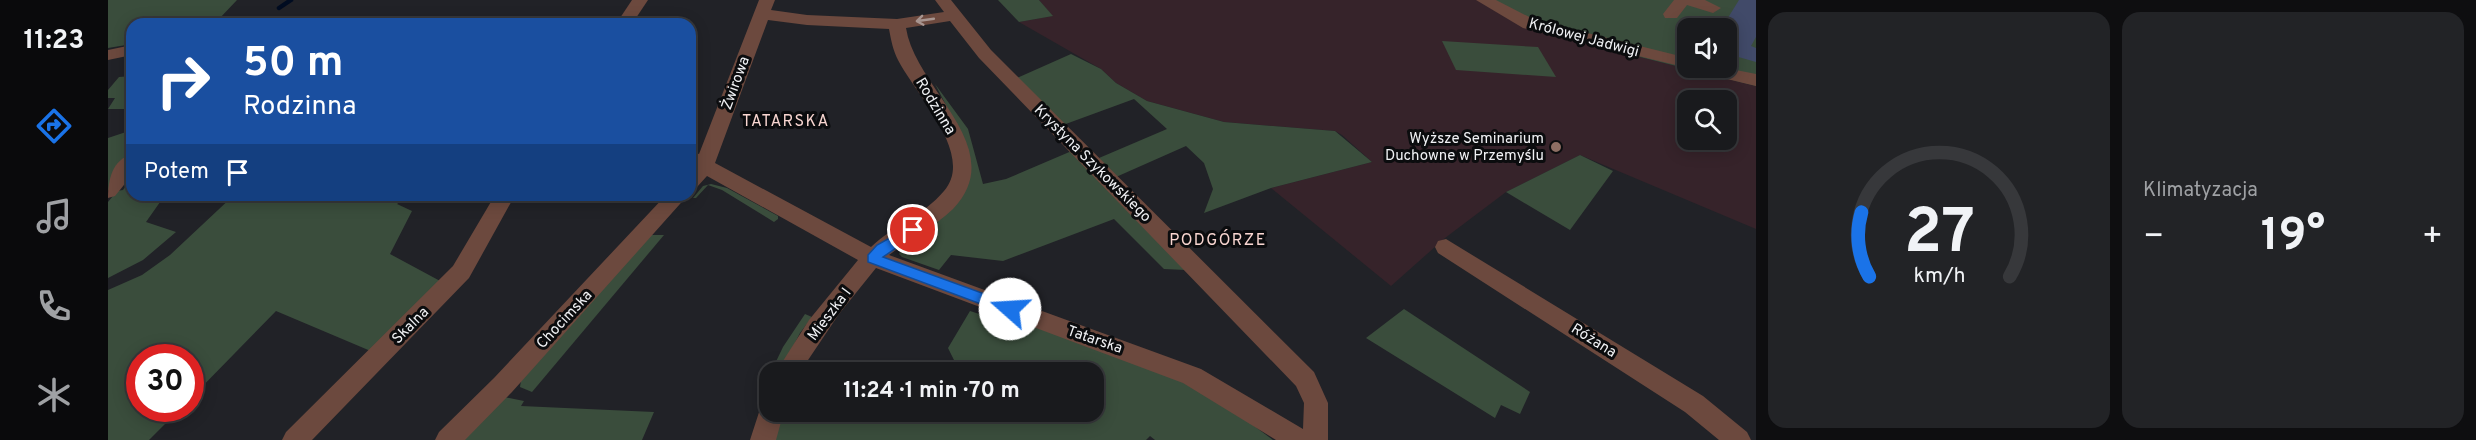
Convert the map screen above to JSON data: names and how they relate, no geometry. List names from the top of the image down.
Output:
{
  "streets": {
    "street": [
      "Królowej Jadwigi",
      "Żwirowa",
      "Rodzinna",
      "Krystyna Szykowskiego",
      "Mieszka I",
      "Chocimska",
      "Skalna",
      "Tatarska",
      "Różana"
    ]
  },
  "crossings": [
    ["Żwirowa", "Tatarska"],
    ["Rodzinna", "Mieszka I"],
    ["Rodzinna", "Tatarska"],
    ["Mieszka I", "Tatarska"]
  ],
  "districts": ["TATARSKA", "PODGÓRZE"],
  "places": ["Wyższe Seminarium Duchowne w Przemyślu"],
  "page": {
    "tabs": "11:23",
    "tile": "Klimatyzacja",
    "turn": ["50 m", "Rodzinna"],
    "then": "Potem",
    "heat": ["−", "19°", "+"],
    "limit": "30",
    "trip": "11:24 · 1 min · 70 m",
    "gauge": ["27", "km/h"]
  }
}
